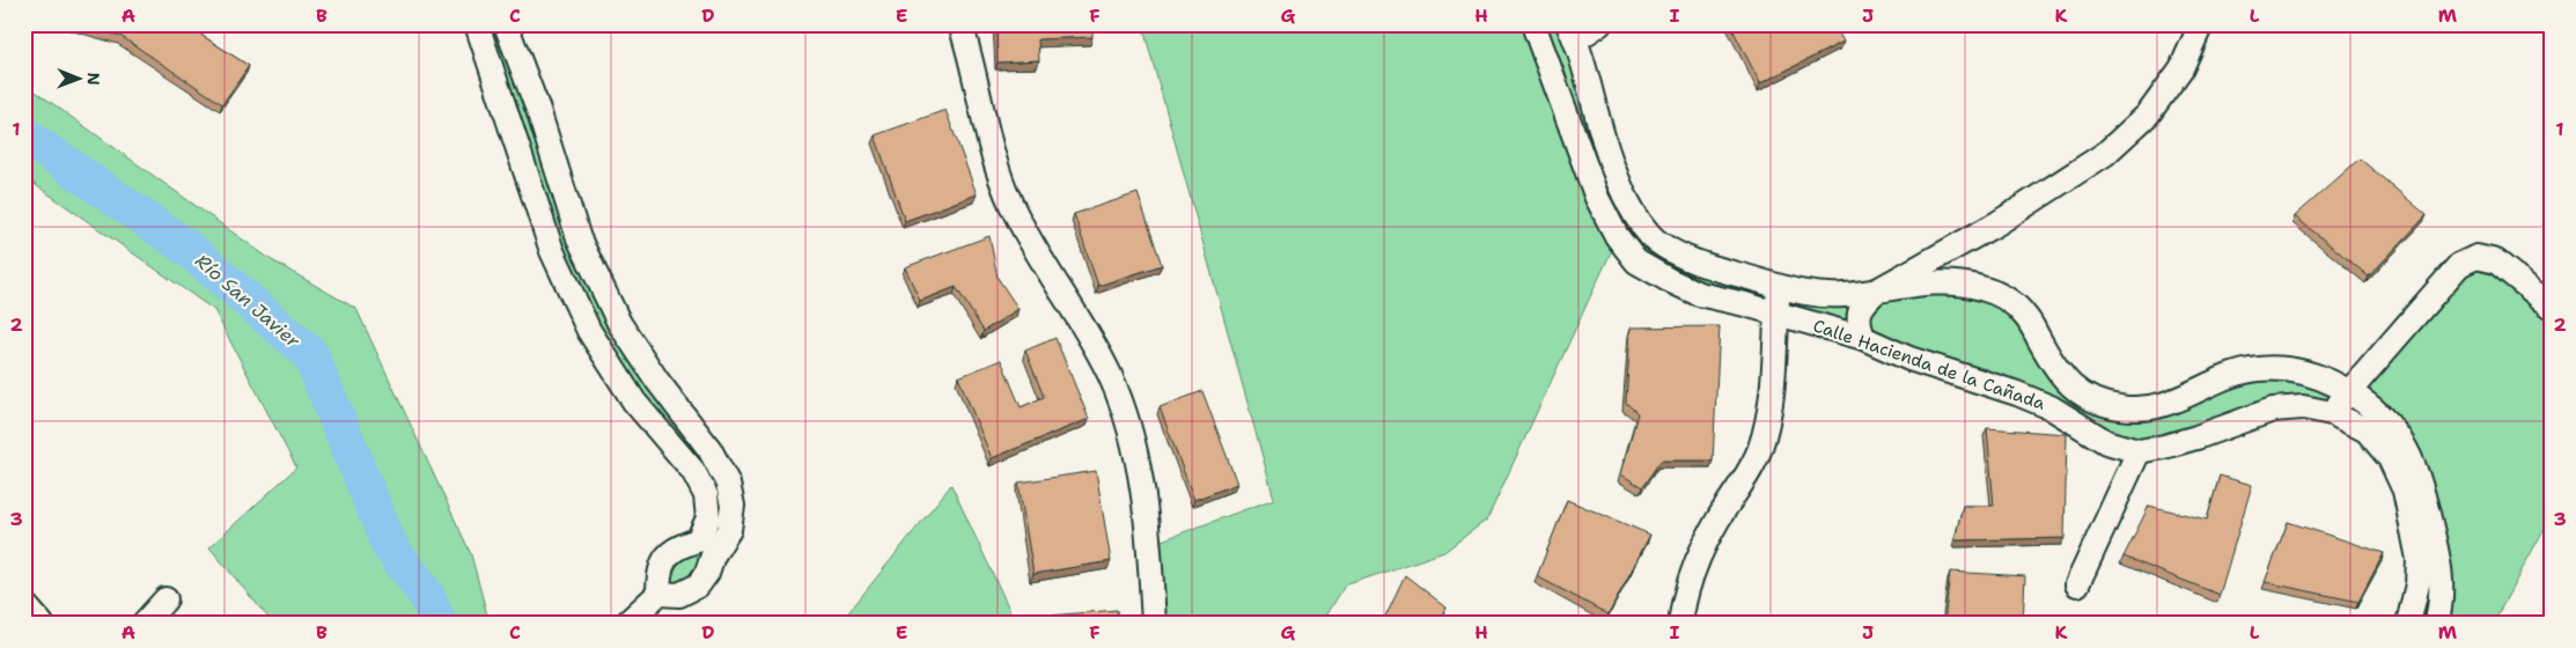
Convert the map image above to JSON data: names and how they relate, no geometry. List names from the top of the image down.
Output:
{
  "streets": {
    "street": ["Calle Hacienda de la Cañada"]
  },
  "water": ["Río San Javier"],
  "north": "right",
  "grid": {
    "columns": [
      "A",
      "B",
      "C",
      "D",
      "E",
      "F",
      "G",
      "H",
      "I",
      "J",
      "K",
      "L",
      "M"
    ],
    "rows": ["1", "2", "3"]
  }
}
